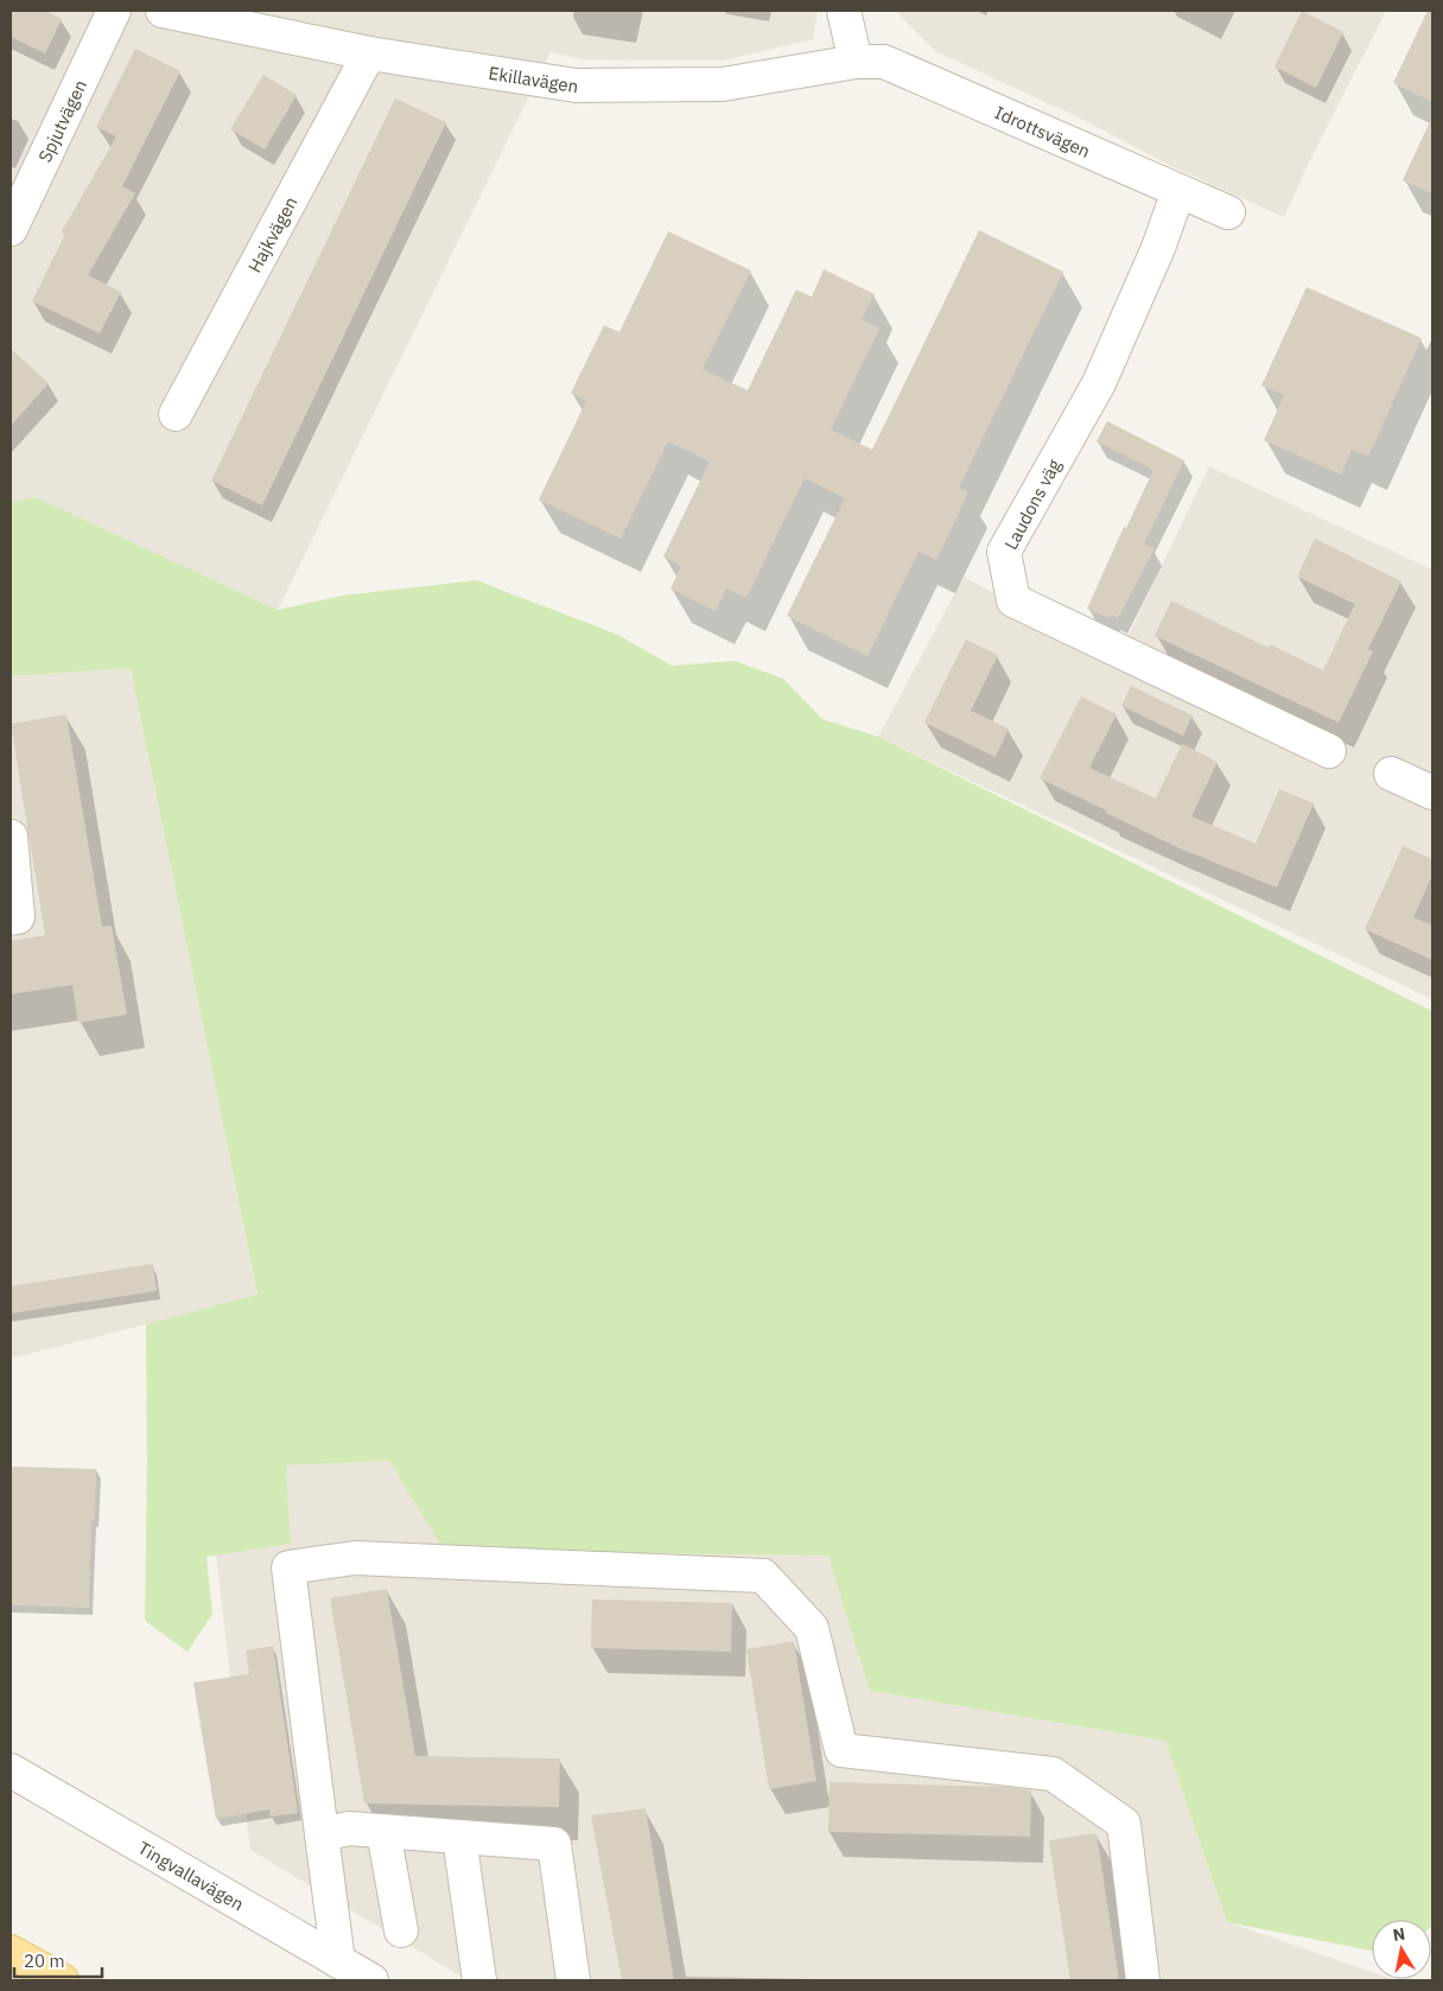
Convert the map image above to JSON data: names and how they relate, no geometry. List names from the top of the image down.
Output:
{
  "streets": {
    "street": [
      "Ekillavägen",
      "Spjutvägen",
      "Idrottsvägen",
      "Hajkvägen",
      "Laudons väg",
      "Tingvallavägen"
    ]
  },
  "crossings": [
    ["Ekillavägen", "Idrottsvägen"],
    ["Ekillavägen", "Hajkvägen"],
    ["Idrottsvägen", "Laudons väg"]
  ],
  "scale_bar": "20 m",
  "north": "top"
}
